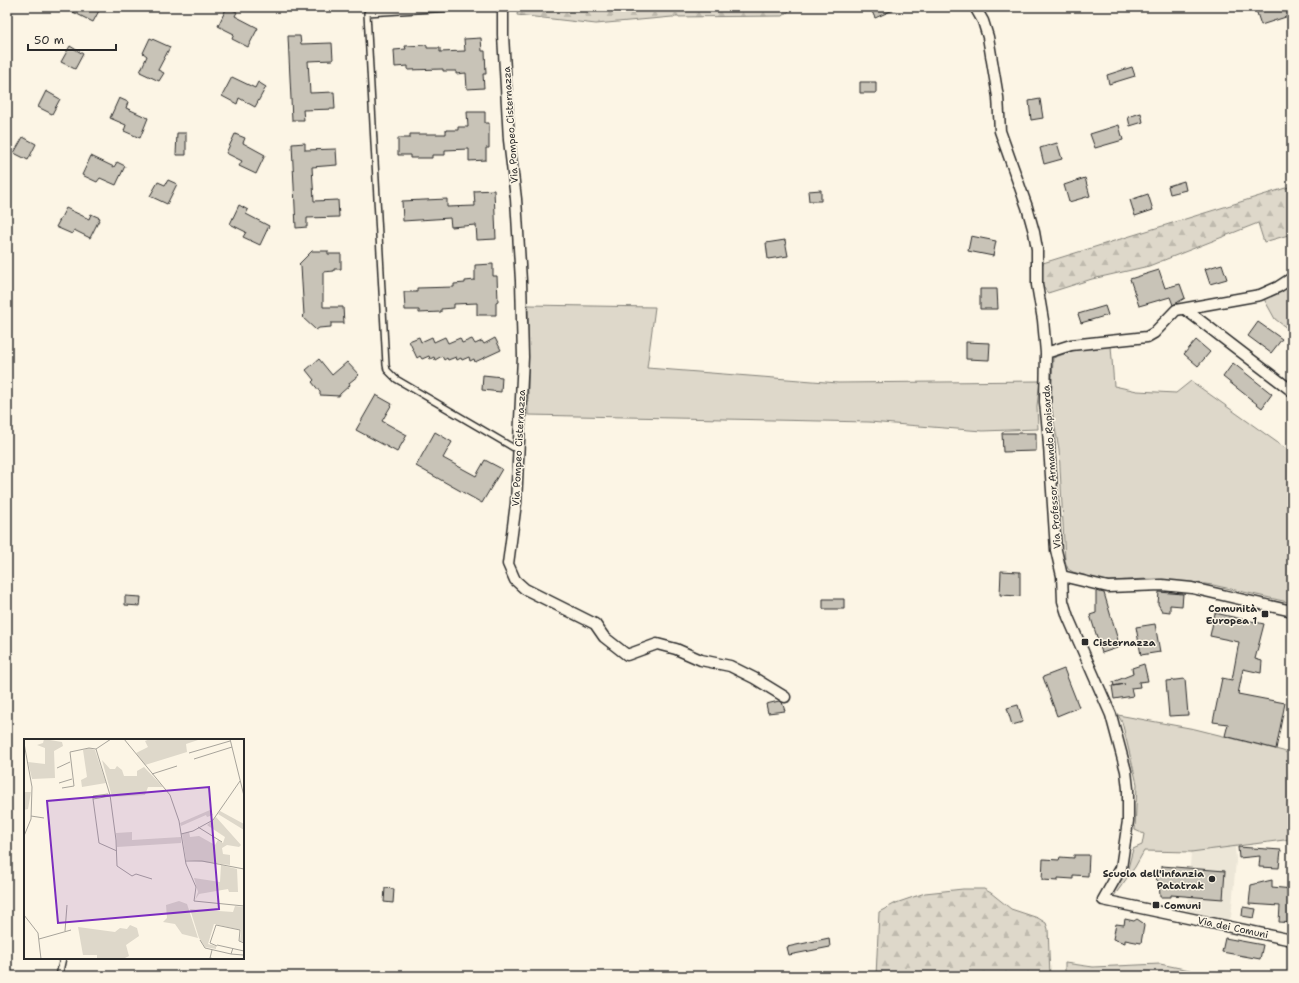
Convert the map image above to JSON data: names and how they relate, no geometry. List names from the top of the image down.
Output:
{
  "streets": {
    "street": ["Via Pompeo Cisternazza", "Via Professor Armando Rapisarda", "Via dei Comuni"]
  },
  "crossings": [
    ["Via Professor Armando Rapisarda", "Via dei Comuni"]
  ],
  "places": {
    "transit": ["Comunità Europea 1", "Cisternazza", "Comuni"],
    "other": ["Scuola dell'infanzia Patatrak"]
  },
  "scale_bar": "50 m"
}
